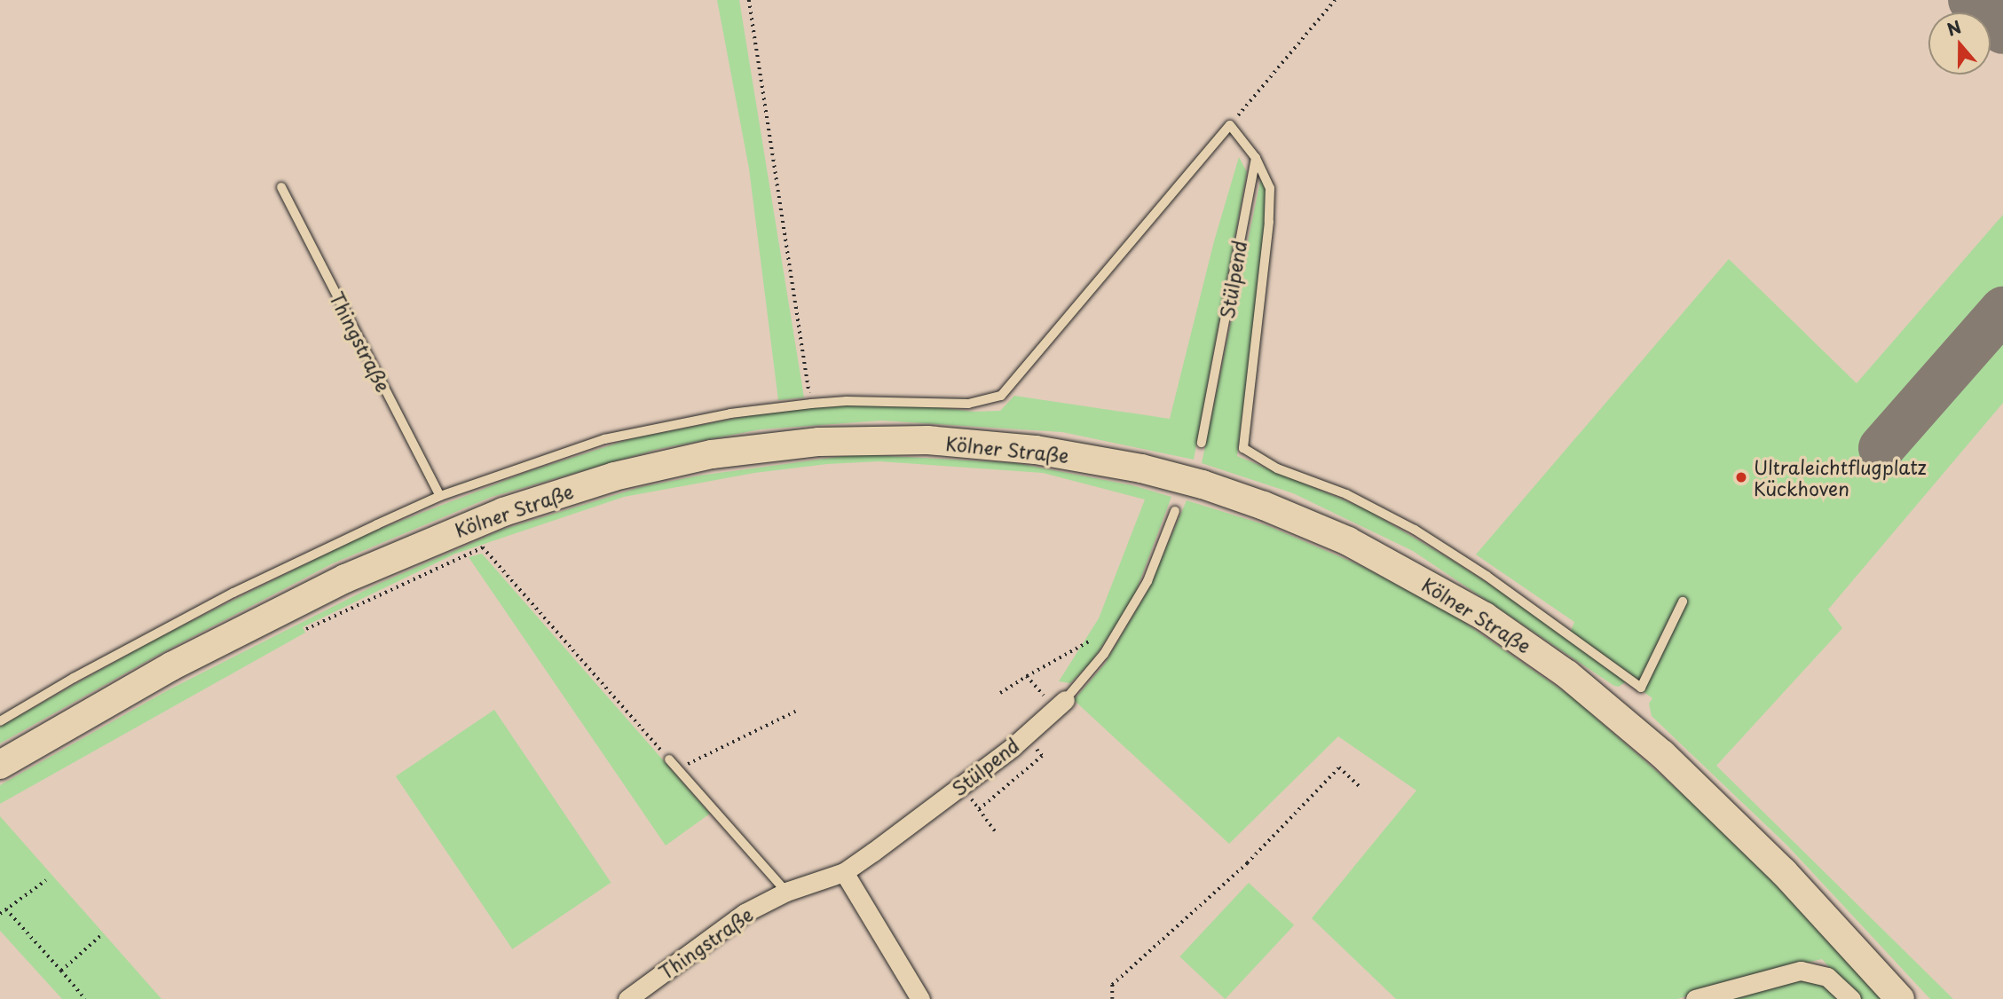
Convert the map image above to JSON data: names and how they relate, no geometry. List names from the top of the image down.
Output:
{
  "streets": {
    "main road": ["Kölner Straße"],
    "street": ["Stülpend", "Thingstraße"]
  },
  "crossings": [
    ["Stülpend", "Thingstraße"]
  ],
  "places": ["Ultraleichtflugplatz Kückhoven"],
  "north": "top"
}
